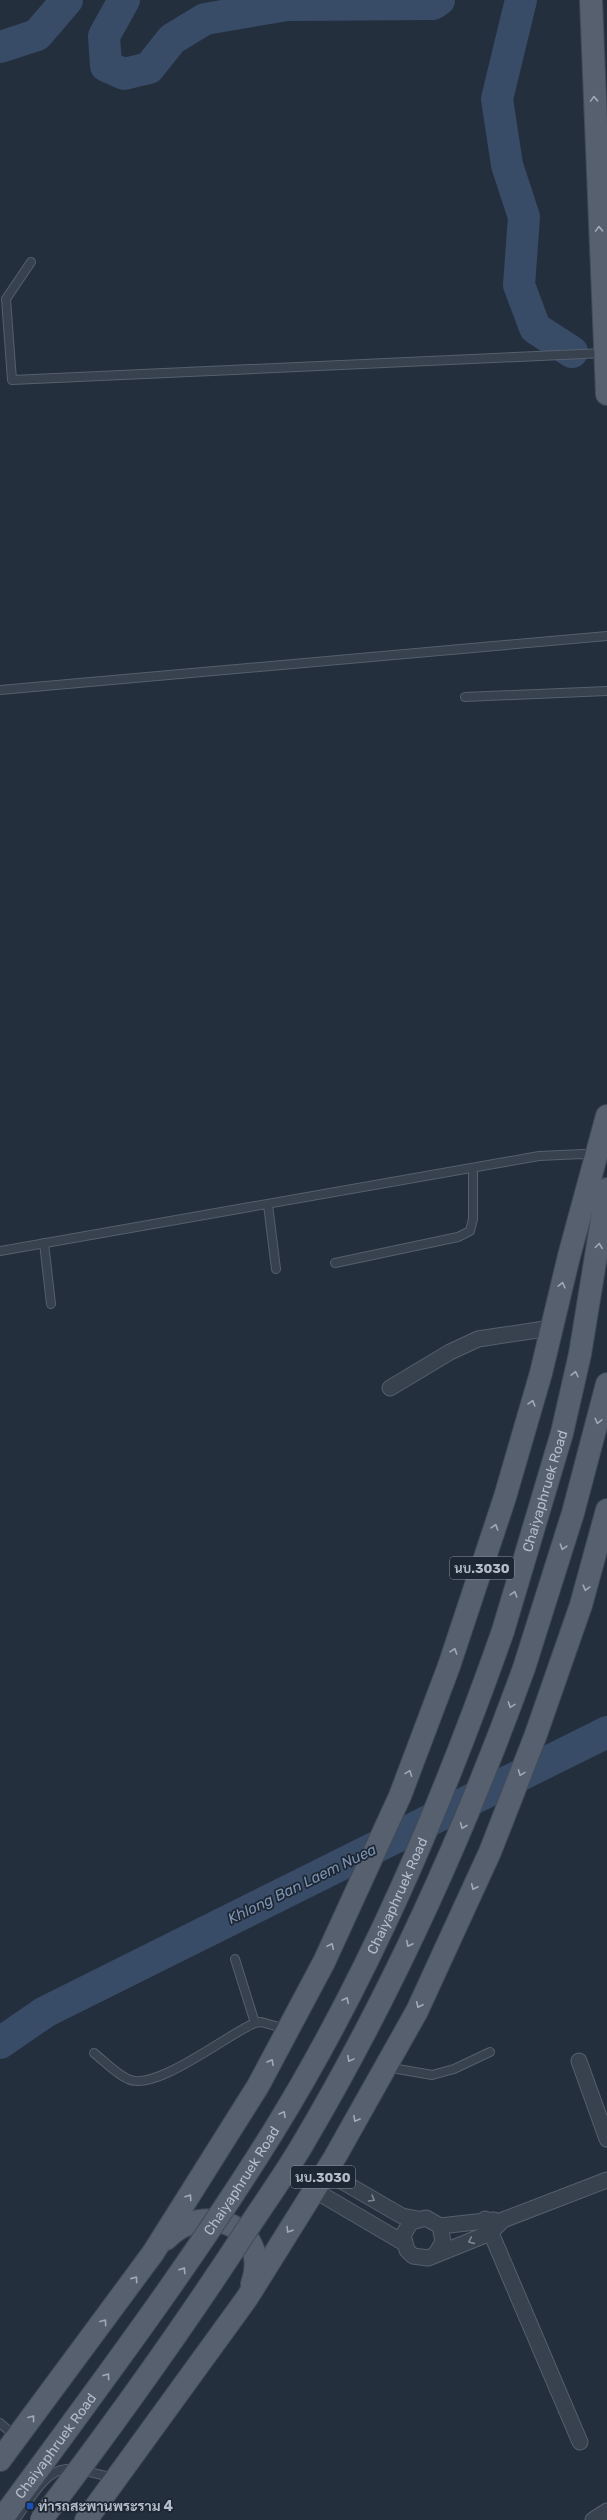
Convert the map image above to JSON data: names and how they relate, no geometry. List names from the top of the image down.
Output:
{
  "streets": {
    "main road": ["Chaiyaphruek Road", "นบ.3030"]
  },
  "water": ["Khlong Ban Laem Nuea"],
  "places": {
    "transit": ["ท่ารถสะพานพระราม 4"]
  }
}
